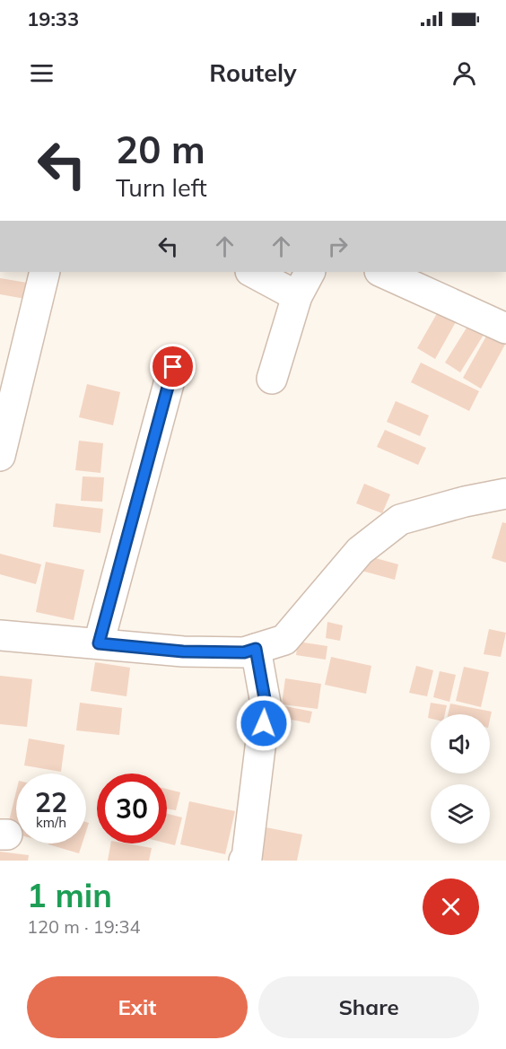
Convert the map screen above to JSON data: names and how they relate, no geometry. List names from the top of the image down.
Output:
{
  "page": {
    "status": "19:33",
    "header": "Routely",
    "turn": ["20 m", "Turn left"],
    "speed": "22 km/h",
    "limit": "30",
    "heading": ["1 min", "120 m · 19:34"],
    "buttons": ["Exit", "Share"]
  }
}
